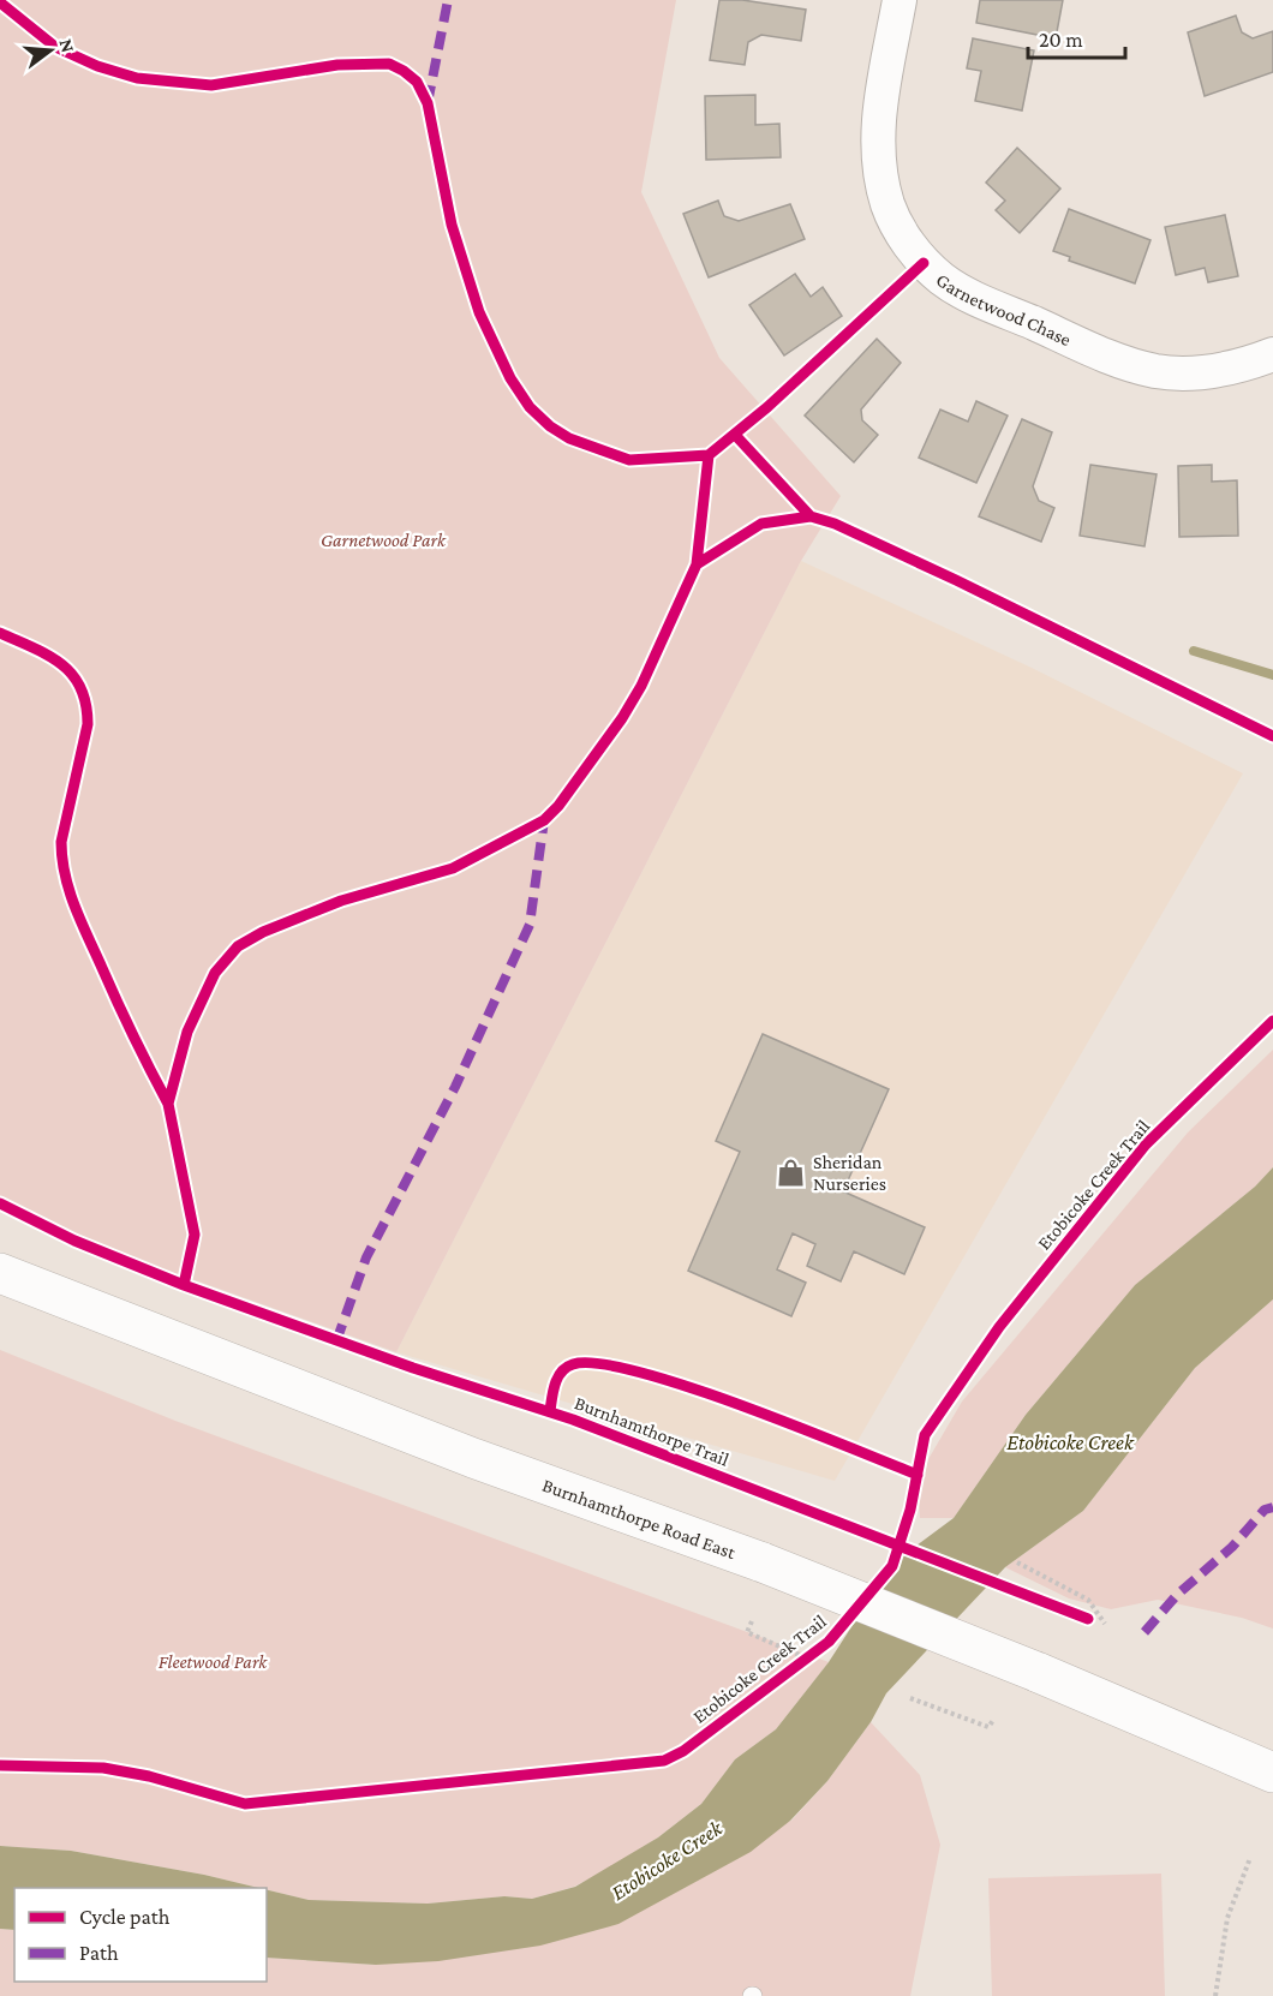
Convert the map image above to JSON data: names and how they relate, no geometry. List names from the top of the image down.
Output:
{
  "streets": {
    "main road": ["Burnhamthorpe Road East"],
    "street": ["Garnetwood Chase"],
    "cycle path": ["Etobicoke Creek Trail", "Burnhamthorpe Trail"]
  },
  "water": ["Etobicoke Creek"],
  "parks": ["Garnetwood Park", "Fleetwood Park"],
  "places": {
    "shop": ["Sheridan Nurseries"]
  },
  "legend": ["Cycle path", "Path"],
  "scale_bar": "20 m",
  "north": "right"
}
